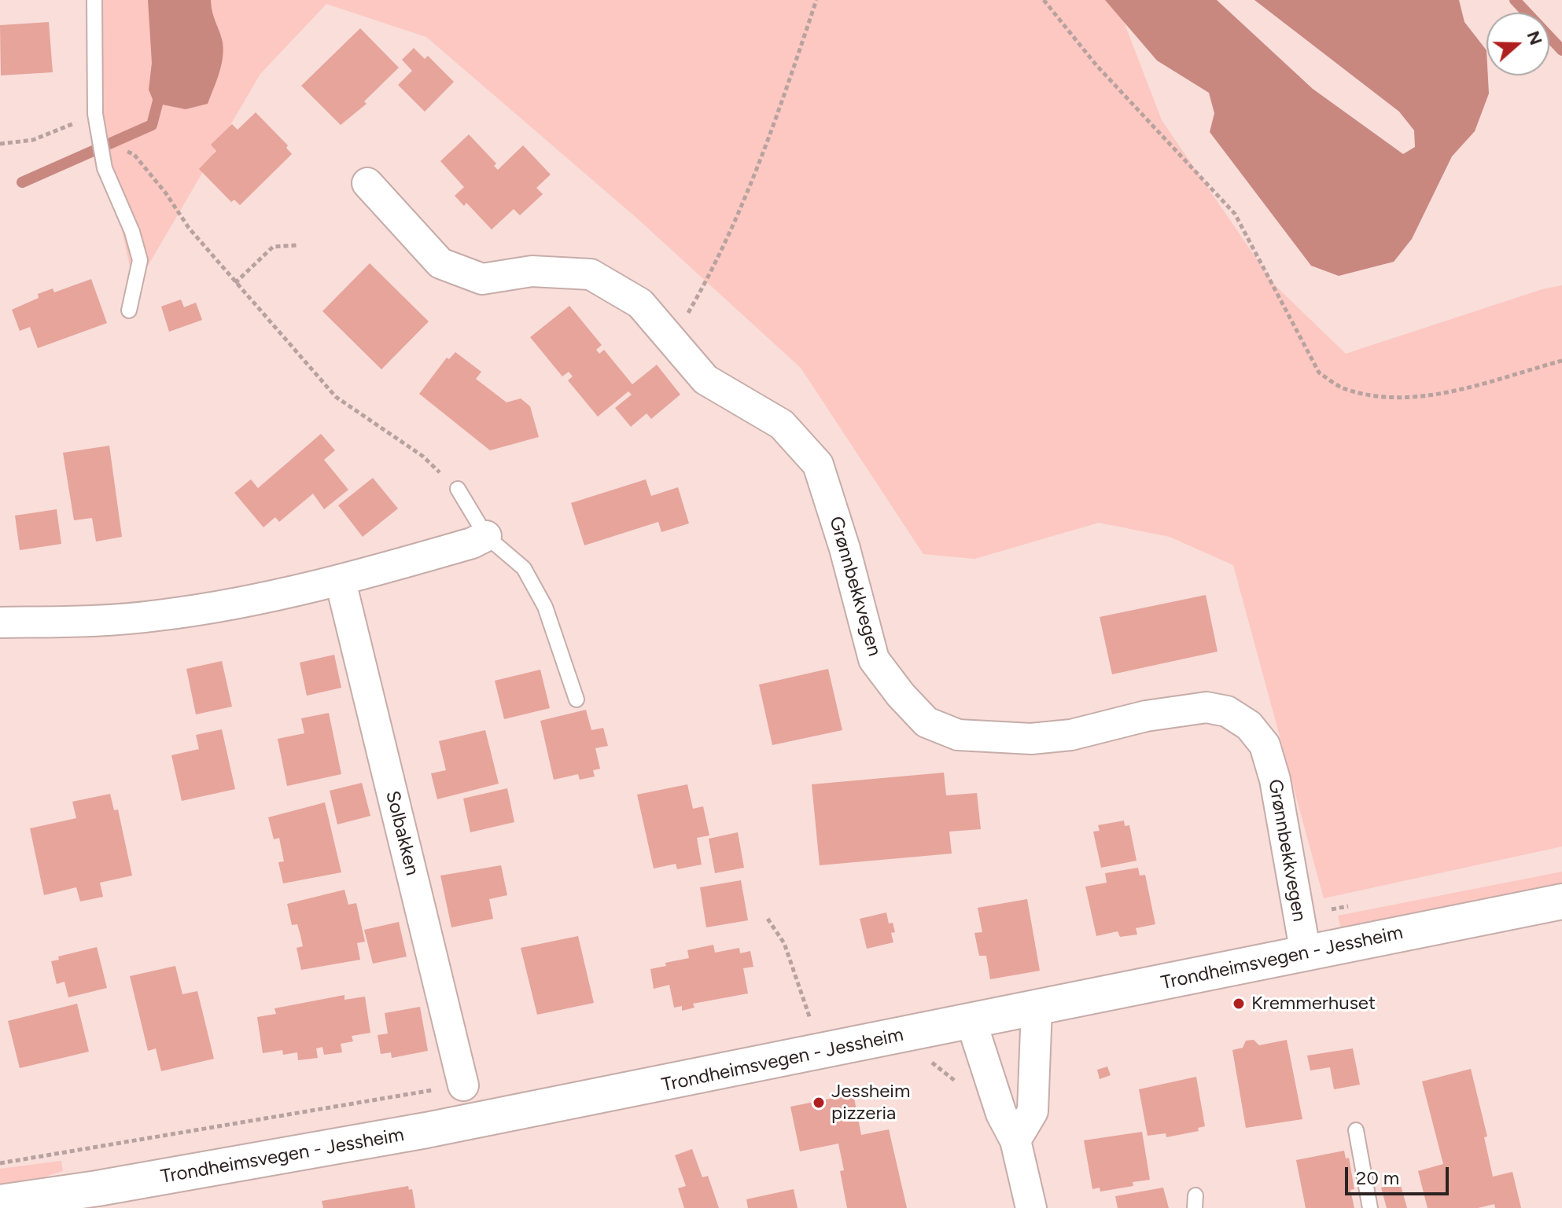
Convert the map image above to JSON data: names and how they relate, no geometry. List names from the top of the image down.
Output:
{
  "streets": {
    "main road": ["Trondheimsvegen - Jessheim"],
    "street": ["Grønnbekkvegen", "Solbakken"]
  },
  "crossings": [
    ["Grønnbekkvegen", "Trondheimsvegen - Jessheim"]
  ],
  "places": ["Kremmerhuset", "Jessheim pizzeria"],
  "scale_bar": "20 m",
  "north": "right"
}
